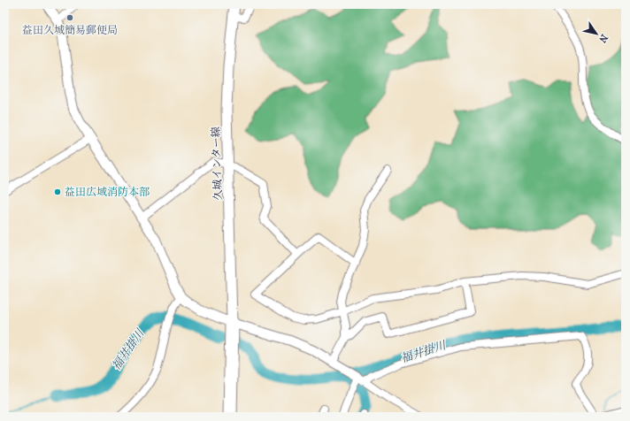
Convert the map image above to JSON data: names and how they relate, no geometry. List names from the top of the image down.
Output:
{
  "streets": {
    "main road": ["久城インター線"]
  },
  "water": ["福井掛川"],
  "places": ["益田久城簡易郵便局", "益田広域消防本部"],
  "north": "bottom right"
}
